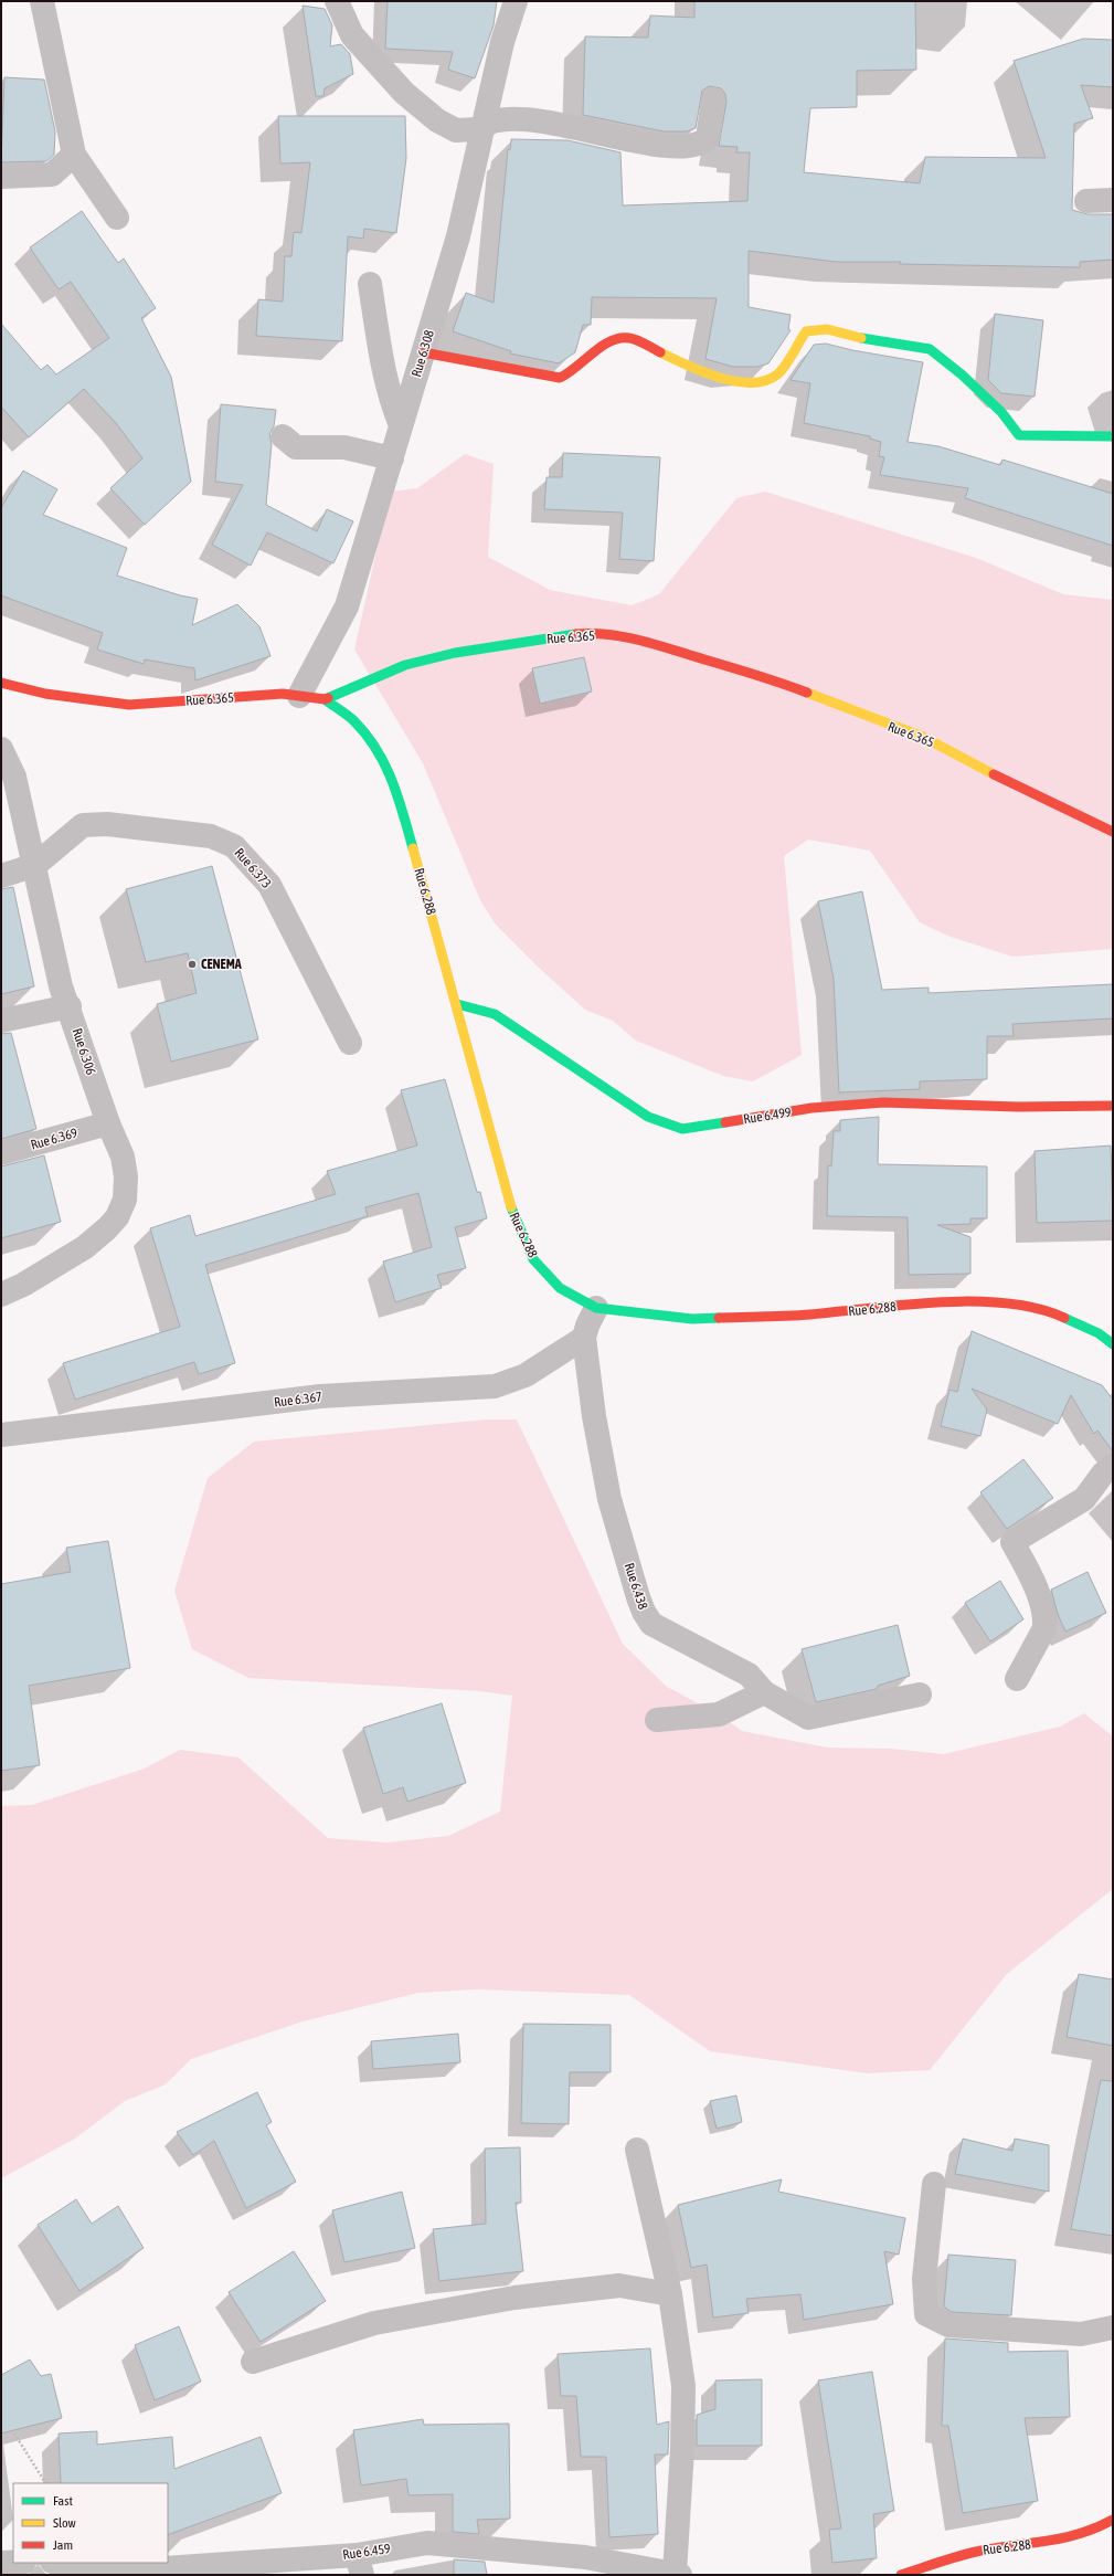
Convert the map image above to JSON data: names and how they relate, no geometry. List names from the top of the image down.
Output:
{
  "streets": {
    "street": [
      "Rue 6.308",
      "Rue 6.365",
      "Rue 6.373",
      "Rue 6.288",
      "Rue 6.306",
      "Rue 6.499",
      "Rue 6.369",
      "Rue 6.367",
      "Rue 6.438",
      "Rue 6.459"
    ]
  },
  "crossings": [
    ["Rue 6.308", "Rue 6.365"],
    ["Rue 6.365", "Rue 6.288"],
    ["Rue 6.373", "Rue 6.306"],
    ["Rue 6.288", "Rue 6.499"],
    ["Rue 6.288", "Rue 6.438"],
    ["Rue 6.306", "Rue 6.369"],
    ["Rue 6.367", "Rue 6.438"]
  ],
  "places": ["CENEMA"],
  "legend": ["Fast", "Slow", "Jam"]
}
